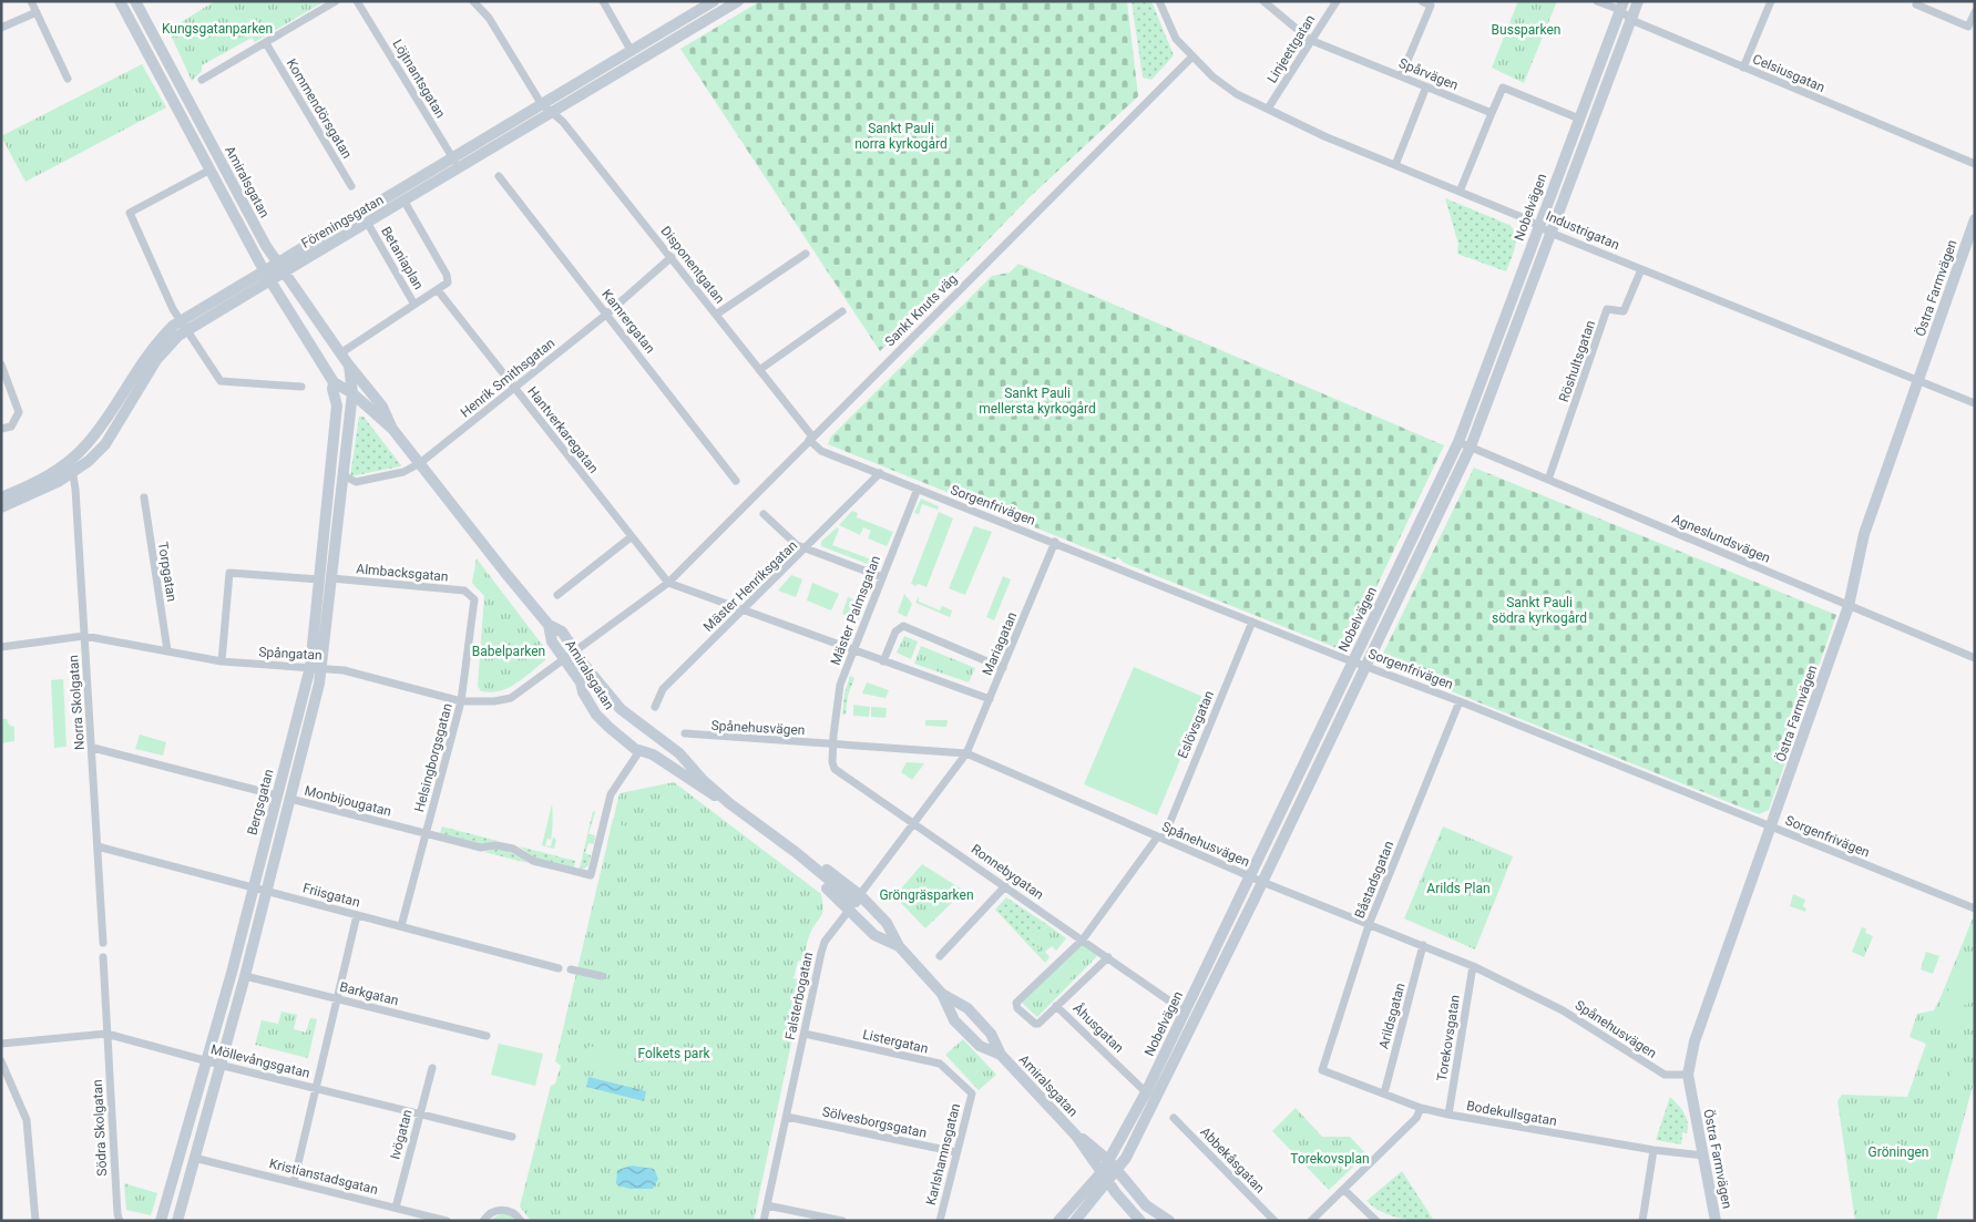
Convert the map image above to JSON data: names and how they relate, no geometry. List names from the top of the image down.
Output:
{
  "streets": {
    "main road": [
      "Amiralsgatan",
      "Nobelvägen",
      "Föreningsgatan",
      "Östra Farmvägen",
      "Bergsgatan"
    ],
    "street": [
      "Linjeettgatan",
      "Celsiusgatan",
      "Spårvägen",
      "Löjtnantsgatan",
      "Kommendörsgatan",
      "Industrigatan",
      "Betaniaplan",
      "Disponentgatan",
      "Sankt Knuts väg",
      "Kamrergatan",
      "Röshultsgatan",
      "Henrik Smithsgatan",
      "Hantverkaregatan",
      "Sorgenfrivägen",
      "Agneslundsvägen",
      "Torpgatan",
      "Almbacksgatan",
      "Mäster Henriksgatan",
      "Mäster Palmsgatan",
      "Mariagatan",
      "Spångatan",
      "Norra Skolgatan",
      "Eslövsgatan",
      "Spånehusvägen",
      "Helsingborgsgatan",
      "Monbijougatan",
      "Ronnebygatan",
      "Båstadsgatan",
      "Friisgatan",
      "Barkgatan",
      "Falsterbogatan",
      "Arildsgatan",
      "Åhusgatan",
      "Torekovsgatan",
      "Listergatan",
      "Möllevångsgatan",
      "Bodekullsgatan",
      "Sölvesborgsgatan",
      "Södra Skolgatan",
      "Ivögatan",
      "Karlshamnsgatan",
      "Abbekåsgatan",
      "Kristianstadsgatan"
    ]
  },
  "crossings": [
    ["Linjeettgatan", "Spårvägen"],
    ["Linjeettgatan", "Industrigatan"],
    ["Celsiusgatan", "Nobelvägen"],
    ["Löjtnantsgatan", "Föreningsgatan"],
    ["Amiralsgatan", "Nobelvägen"],
    ["Amiralsgatan", "Föreningsgatan"],
    ["Amiralsgatan", "Sankt Knuts väg"],
    ["Amiralsgatan", "Henrik Smithsgatan"],
    ["Amiralsgatan", "Spångatan"],
    ["Amiralsgatan", "Monbijougatan"],
    ["Amiralsgatan", "Bergsgatan"],
    ["Amiralsgatan", "Falsterbogatan"],
    ["Nobelvägen", "Industrigatan"],
    ["Nobelvägen", "Sorgenfrivägen"],
    ["Nobelvägen", "Agneslundsvägen"],
    ["Nobelvägen", "Spånehusvägen"],
    ["Nobelvägen", "Ronnebygatan"],
    ["Nobelvägen", "Åhusgatan"],
    ["Föreningsgatan", "Betaniaplan"],
    ["Föreningsgatan", "Disponentgatan"],
    ["Föreningsgatan", "Norra Skolgatan"],
    ["Industrigatan", "Östra Farmvägen"],
    ["Industrigatan", "Sankt Knuts väg"],
    ["Industrigatan", "Röshultsgatan"],
    ["Betaniaplan", "Hantverkaregatan"],
    ["Disponentgatan", "Sankt Knuts väg"],
    ["Disponentgatan", "Henrik Smithsgatan"],
    ["Disponentgatan", "Sorgenfrivägen"],
    ["Östra Farmvägen", "Sorgenfrivägen"],
    ["Östra Farmvägen", "Agneslundsvägen"],
    ["Östra Farmvägen", "Spånehusvägen"],
    ["Östra Farmvägen", "Bodekullsgatan"],
    ["Sankt Knuts väg", "Hantverkaregatan"],
    ["Sankt Knuts väg", "Sorgenfrivägen"],
    ["Sankt Knuts väg", "Spångatan"],
    ["Kamrergatan", "Henrik Smithsgatan"],
    ["Röshultsgatan", "Agneslundsvägen"],
    ["Henrik Smithsgatan", "Hantverkaregatan"],
    ["Henrik Smithsgatan", "Bergsgatan"],
    ["Sorgenfrivägen", "Mäster Henriksgatan"],
    ["Sorgenfrivägen", "Mäster Palmsgatan"],
    ["Sorgenfrivägen", "Mariagatan"],
    ["Sorgenfrivägen", "Eslövsgatan"],
    ["Sorgenfrivägen", "Båstadsgatan"],
    ["Torpgatan", "Spångatan"],
    ["Almbacksgatan", "Helsingborgsgatan"],
    ["Almbacksgatan", "Bergsgatan"],
    ["Mäster Palmsgatan", "Spånehusvägen"],
    ["Mäster Palmsgatan", "Ronnebygatan"],
    ["Mariagatan", "Spånehusvägen"],
    ["Mariagatan", "Falsterbogatan"],
    ["Spångatan", "Norra Skolgatan"],
    ["Spångatan", "Helsingborgsgatan"],
    ["Spångatan", "Bergsgatan"],
    ["Norra Skolgatan", "Friisgatan"],
    ["Eslövsgatan", "Spånehusvägen"],
    ["Eslövsgatan", "Ronnebygatan"],
    ["Eslövsgatan", "Åhusgatan"],
    ["Spånehusvägen", "Ronnebygatan"],
    ["Spånehusvägen", "Båstadsgatan"],
    ["Spånehusvägen", "Falsterbogatan"],
    ["Spånehusvägen", "Arildsgatan"],
    ["Spånehusvägen", "Torekovsgatan"],
    ["Helsingborgsgatan", "Monbijougatan"],
    ["Helsingborgsgatan", "Friisgatan"],
    ["Monbijougatan", "Bergsgatan"],
    ["Bergsgatan", "Friisgatan"],
    ["Bergsgatan", "Barkgatan"],
    ["Bergsgatan", "Möllevångsgatan"],
    ["Bergsgatan", "Kristianstadsgatan"],
    ["Ronnebygatan", "Falsterbogatan"],
    ["Båstadsgatan", "Bodekullsgatan"],
    ["Falsterbogatan", "Listergatan"],
    ["Falsterbogatan", "Sölvesborgsgatan"],
    ["Arildsgatan", "Bodekullsgatan"],
    ["Torekovsgatan", "Bodekullsgatan"],
    ["Listergatan", "Karlshamnsgatan"],
    ["Möllevångsgatan", "Södra Skolgatan"],
    ["Möllevångsgatan", "Ivögatan"],
    ["Sölvesborgsgatan", "Karlshamnsgatan"],
    ["Ivögatan", "Kristianstadsgatan"]
  ],
  "parks": [
    "Kungsgatanparken",
    "Bussparken",
    "Sankt Pauli norra kyrkogård",
    "Sankt Pauli mellersta kyrkogård",
    "Sankt Pauli södra kyrkogård",
    "Babelparken",
    "Arilds Plan",
    "Gröngräsparken",
    "Folkets park",
    "Gröningen",
    "Torekovsplan"
  ]
}
